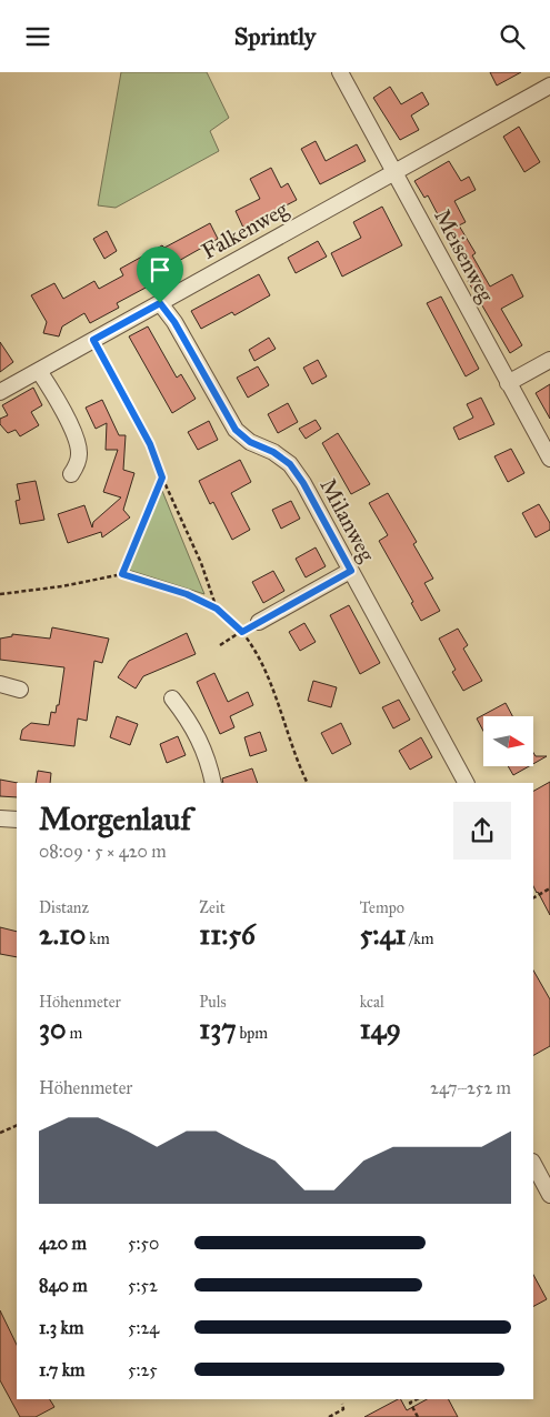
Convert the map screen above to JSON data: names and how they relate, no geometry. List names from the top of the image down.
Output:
{
  "streets": {
    "street": ["Falkenweg", "Meisenweg", "Milanweg"]
  },
  "crossings": [
    ["Falkenweg", "Meisenweg"],
    ["Falkenweg", "Milanweg"]
  ],
  "north": "right",
  "page": {
    "header": "Sprintly",
    "heading": ["Morgenlauf", "08:09 · 5 × 420 m"],
    "stats": [
      ["Distanz", "2.10 km"],
      ["Zeit", "11:56"],
      ["Tempo", "5:41 /km"],
      ["Höhenmeter", "30 m"],
      ["Puls", "137 bpm"],
      ["kcal", "149"]
    ],
    "chart": ["Höhenmeter", "247–252 m"],
    "list": [
      {
        "name": "420 m",
        "note": "5:50"
      },
      {
        "name": "840 m",
        "note": "5:52"
      },
      {
        "name": "1.3 km",
        "note": "5:24"
      },
      {
        "name": "1.7 km",
        "note": "5:25"
      }
    ]
  }
}
